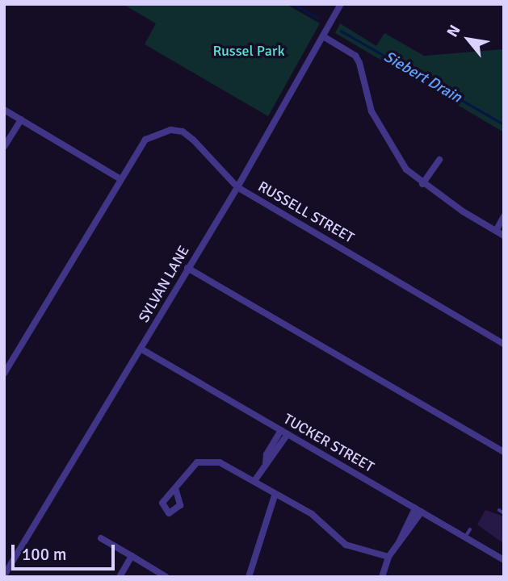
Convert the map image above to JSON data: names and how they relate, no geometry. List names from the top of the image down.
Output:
{
  "streets": {
    "street": ["RUSSELL STREET", "SYLVAN LANE", "TUCKER STREET"]
  },
  "crossings": [
    ["RUSSELL STREET", "SYLVAN LANE"],
    ["SYLVAN LANE", "TUCKER STREET"]
  ],
  "water": ["Siebert Drain"],
  "parks": ["Russel Park"],
  "scale_bar": "100 m",
  "north": "top left"
}
